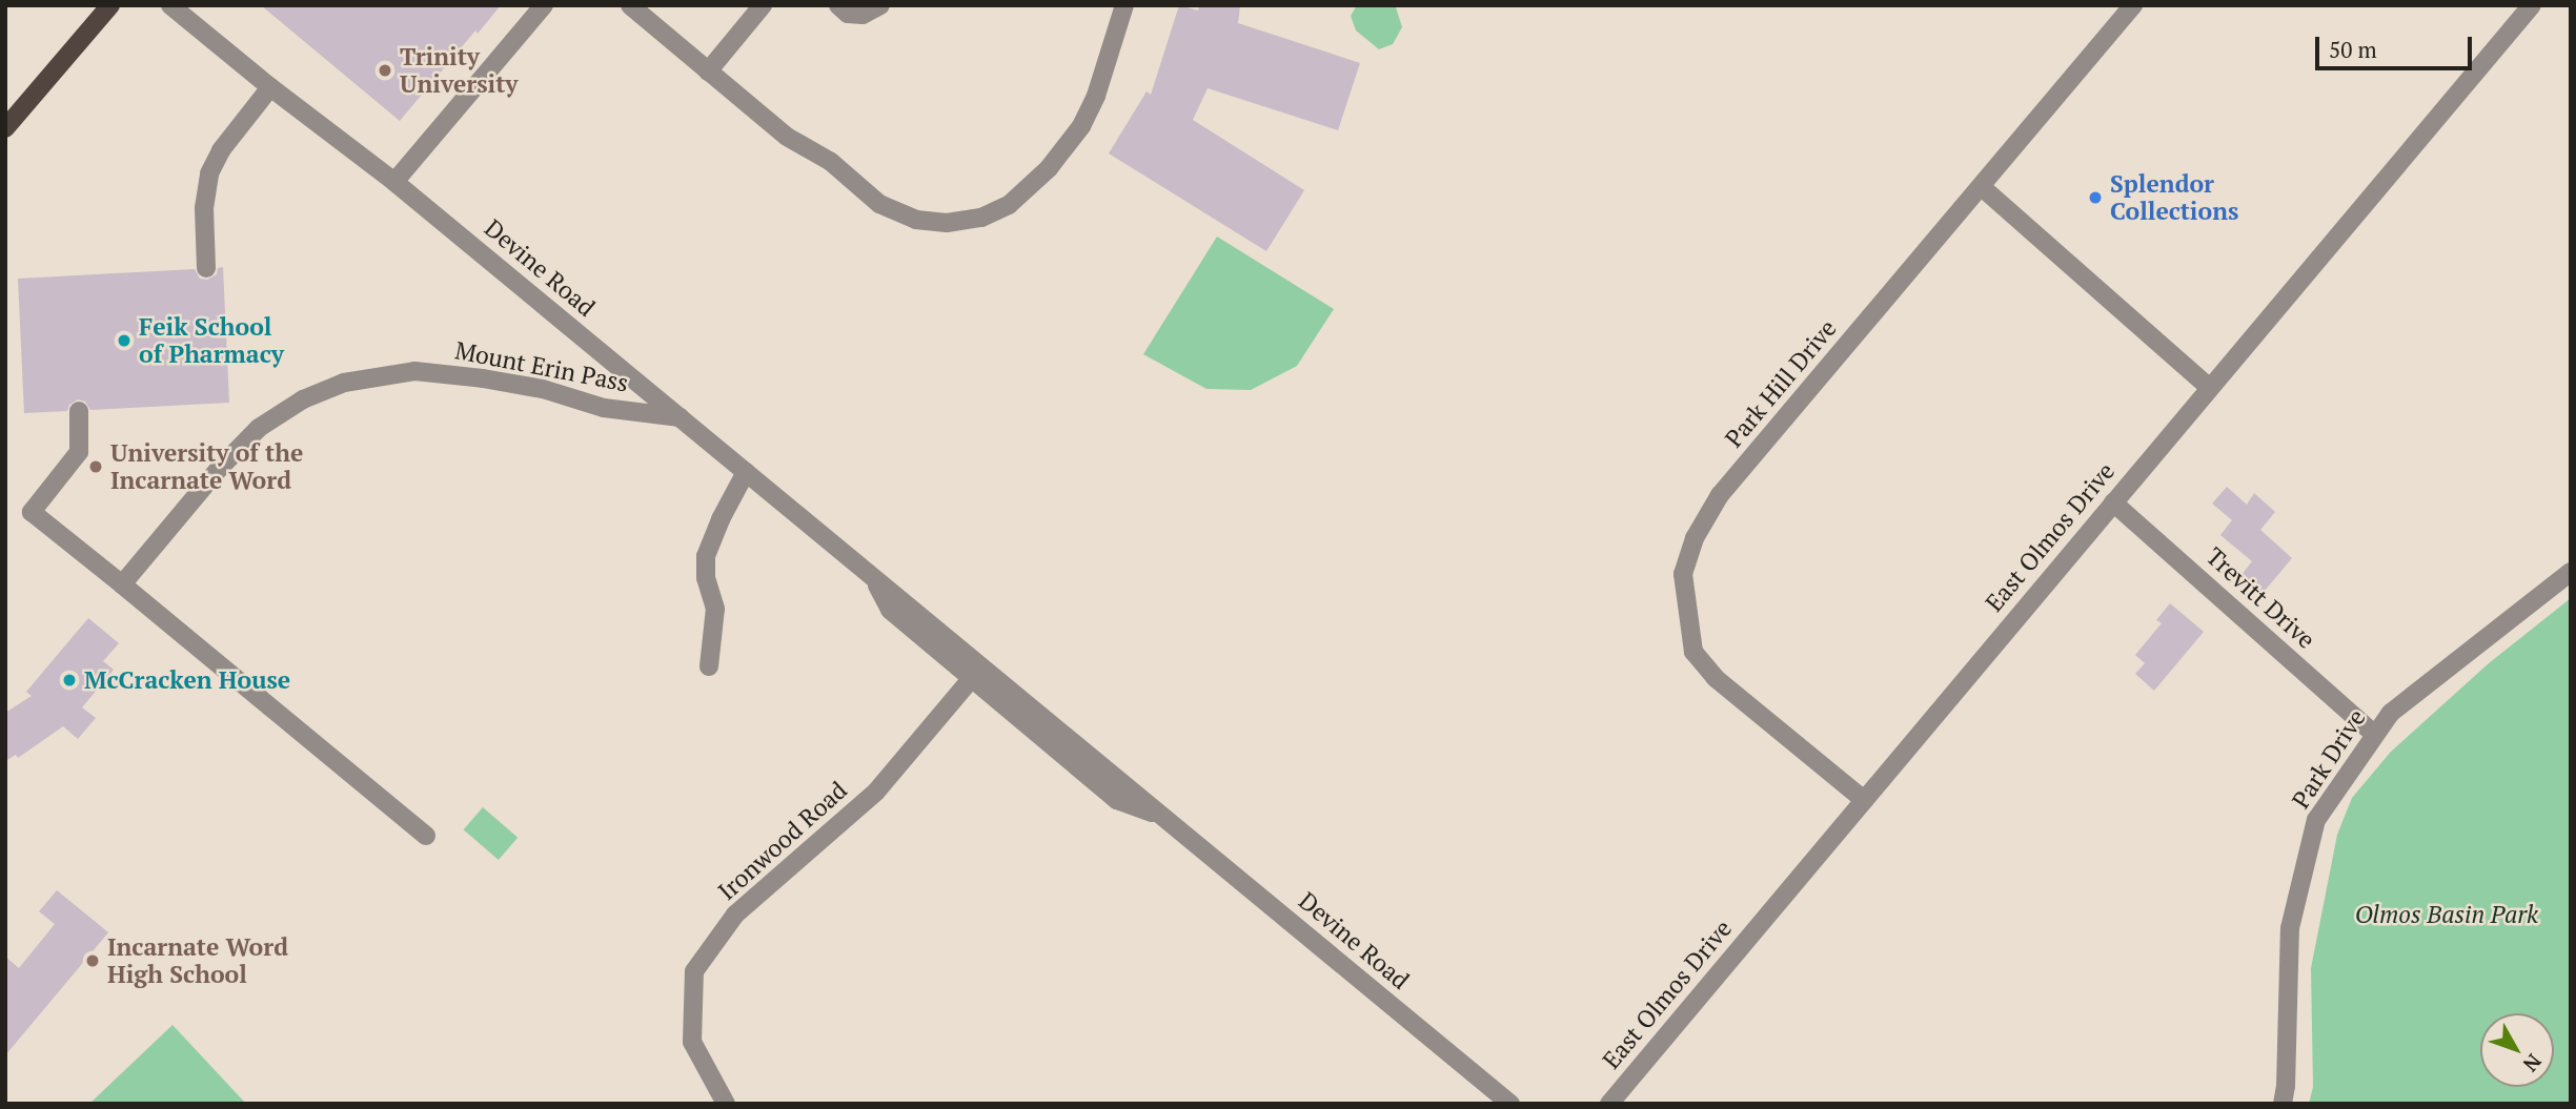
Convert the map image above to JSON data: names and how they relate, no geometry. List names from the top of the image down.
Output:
{
  "streets": {
    "street": [
      "Devine Road",
      "Mount Erin Pass",
      "Park Hill Drive",
      "East Olmos Drive",
      "Trevitt Drive",
      "Park Drive",
      "Ironwood Road"
    ]
  },
  "crossings": [
    ["Devine Road", "Mount Erin Pass"],
    ["Devine Road", "Ironwood Road"],
    ["Park Hill Drive", "East Olmos Drive"],
    ["East Olmos Drive", "Trevitt Drive"],
    ["Trevitt Drive", "Park Drive"]
  ],
  "parks": ["Olmos Basin Park"],
  "places": [
    "Trinity University",
    "Splendor Collections",
    "Feik School of Pharmacy",
    "University of the Incarnate Word",
    "McCracken House",
    "Incarnate Word High School"
  ],
  "scale_bar": "50 m",
  "north": "bottom right"
}
